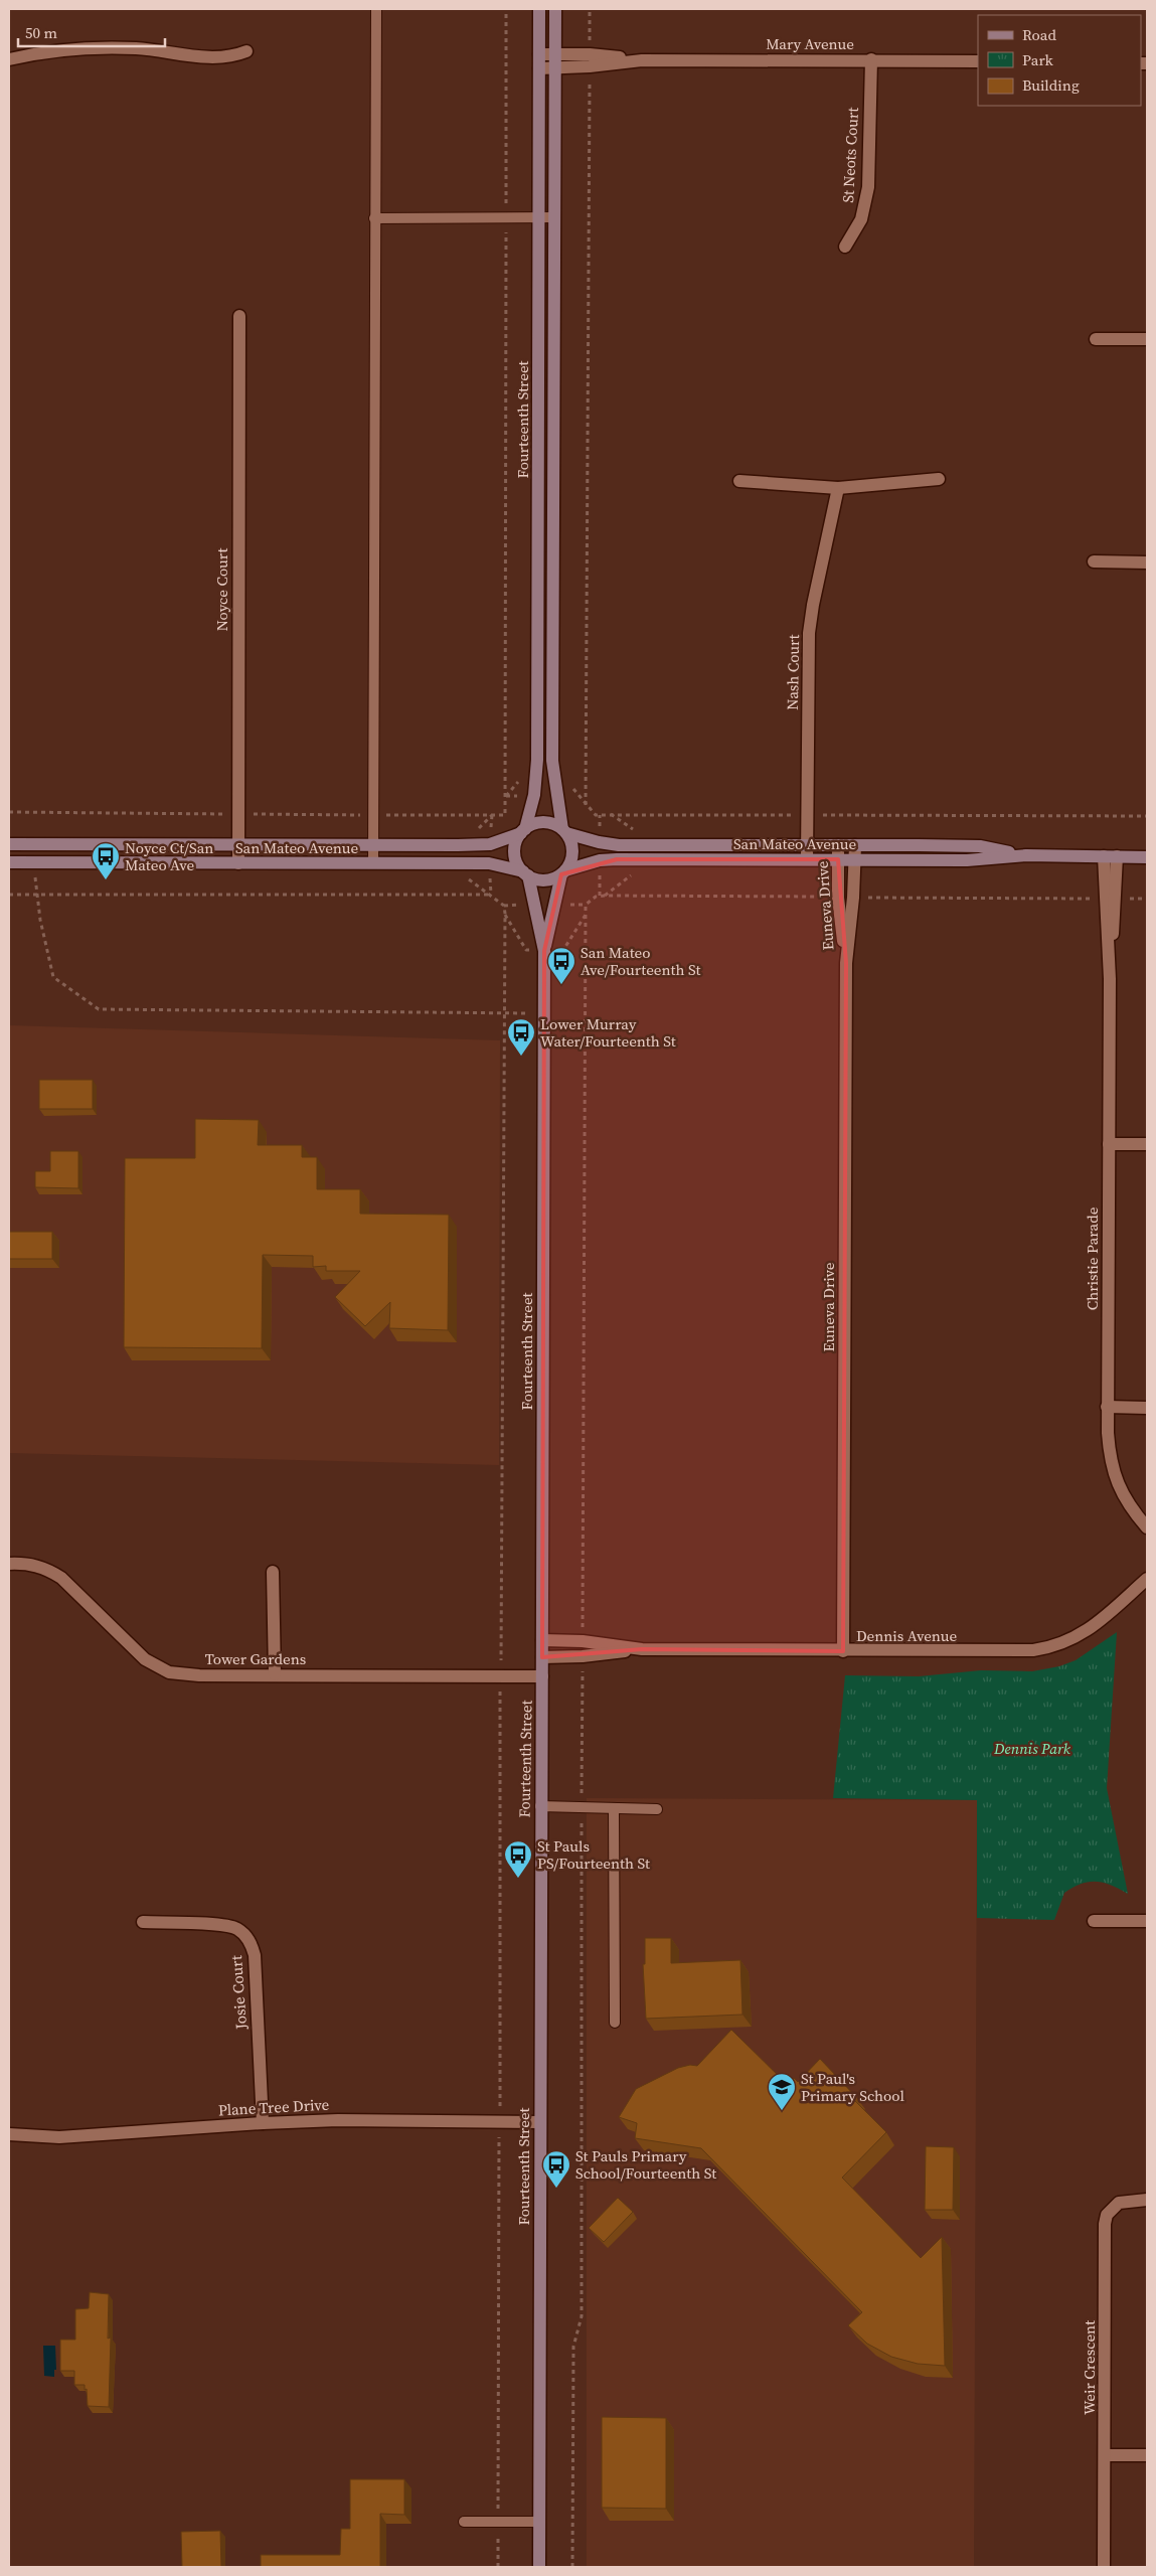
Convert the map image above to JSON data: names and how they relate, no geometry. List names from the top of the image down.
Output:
{
  "streets": {
    "street": [
      "Mary Avenue",
      "St Neots Court",
      "Fourteenth Street",
      "Noyce Court",
      "Nash Court",
      "San Mateo Avenue",
      "Euneva Drive",
      "Christie Parade",
      "Dennis Avenue",
      "Tower Gardens",
      "Josie Court",
      "Plane Tree Drive",
      "Weir Crescent"
    ]
  },
  "crossings": [
    ["Mary Avenue", "St Neots Court"],
    ["Mary Avenue", "Fourteenth Street"],
    ["Fourteenth Street", "San Mateo Avenue"],
    ["Fourteenth Street", "Dennis Avenue"],
    ["Fourteenth Street", "Tower Gardens"],
    ["Fourteenth Street", "Plane Tree Drive"],
    ["Noyce Court", "San Mateo Avenue"],
    ["Nash Court", "San Mateo Avenue"],
    ["San Mateo Avenue", "Euneva Drive"],
    ["San Mateo Avenue", "Christie Parade"],
    ["Euneva Drive", "Dennis Avenue"],
    ["Josie Court", "Plane Tree Drive"]
  ],
  "parks": ["Dennis Park"],
  "places": {
    "bus stop": [
      "Noyce Ct/San Mateo Ave",
      "San Mateo Ave/Fourteenth St",
      "Lower Murray Water/Fourteenth St",
      "St Pauls PS/Fourteenth St",
      "St Pauls Primary School/Fourteenth St"
    ],
    "school or university": ["St Paul's Primary School"]
  },
  "legend": ["Road", "Park", "Building"],
  "scale_bar": "50 m"
}
